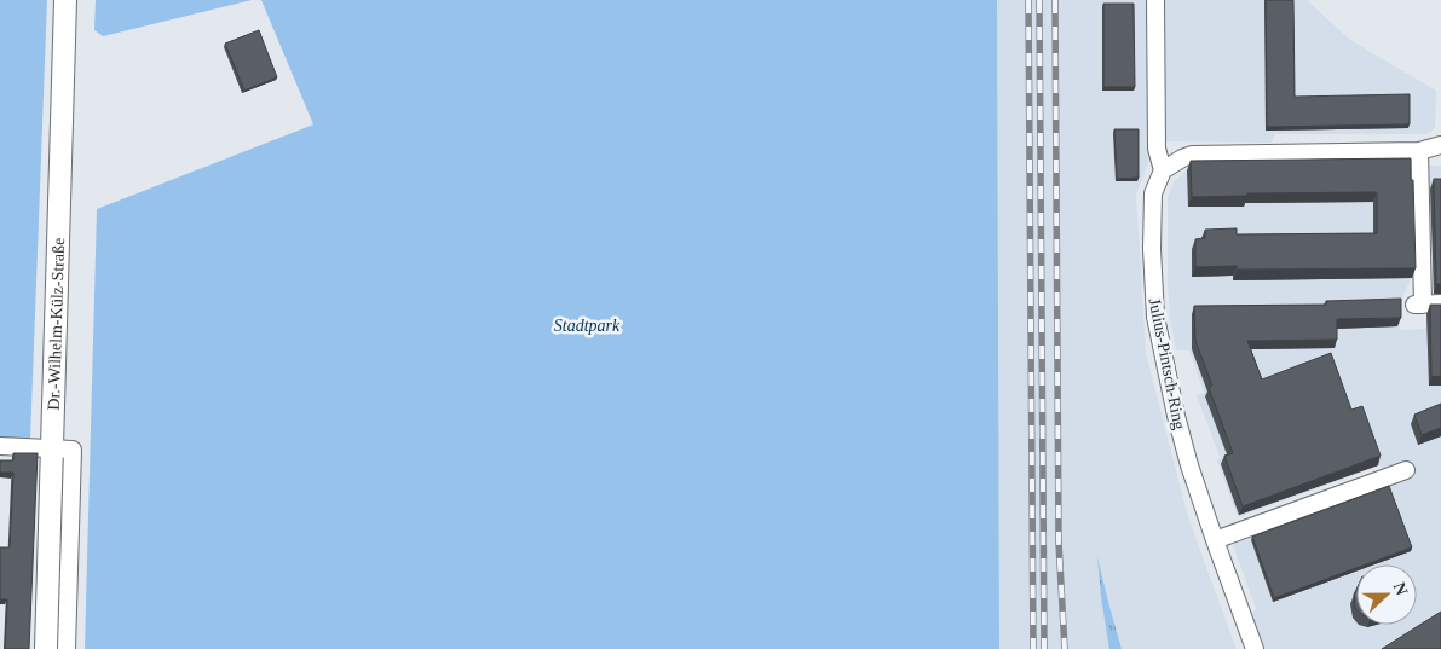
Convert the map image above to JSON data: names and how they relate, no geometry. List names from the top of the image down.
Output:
{
  "streets": {
    "main road": ["Dr.-Wilhelm-Külz-Straße"],
    "street": ["Julius-Pintsch-Ring"]
  },
  "parks": ["Stadtpark"],
  "north": "right"
}
